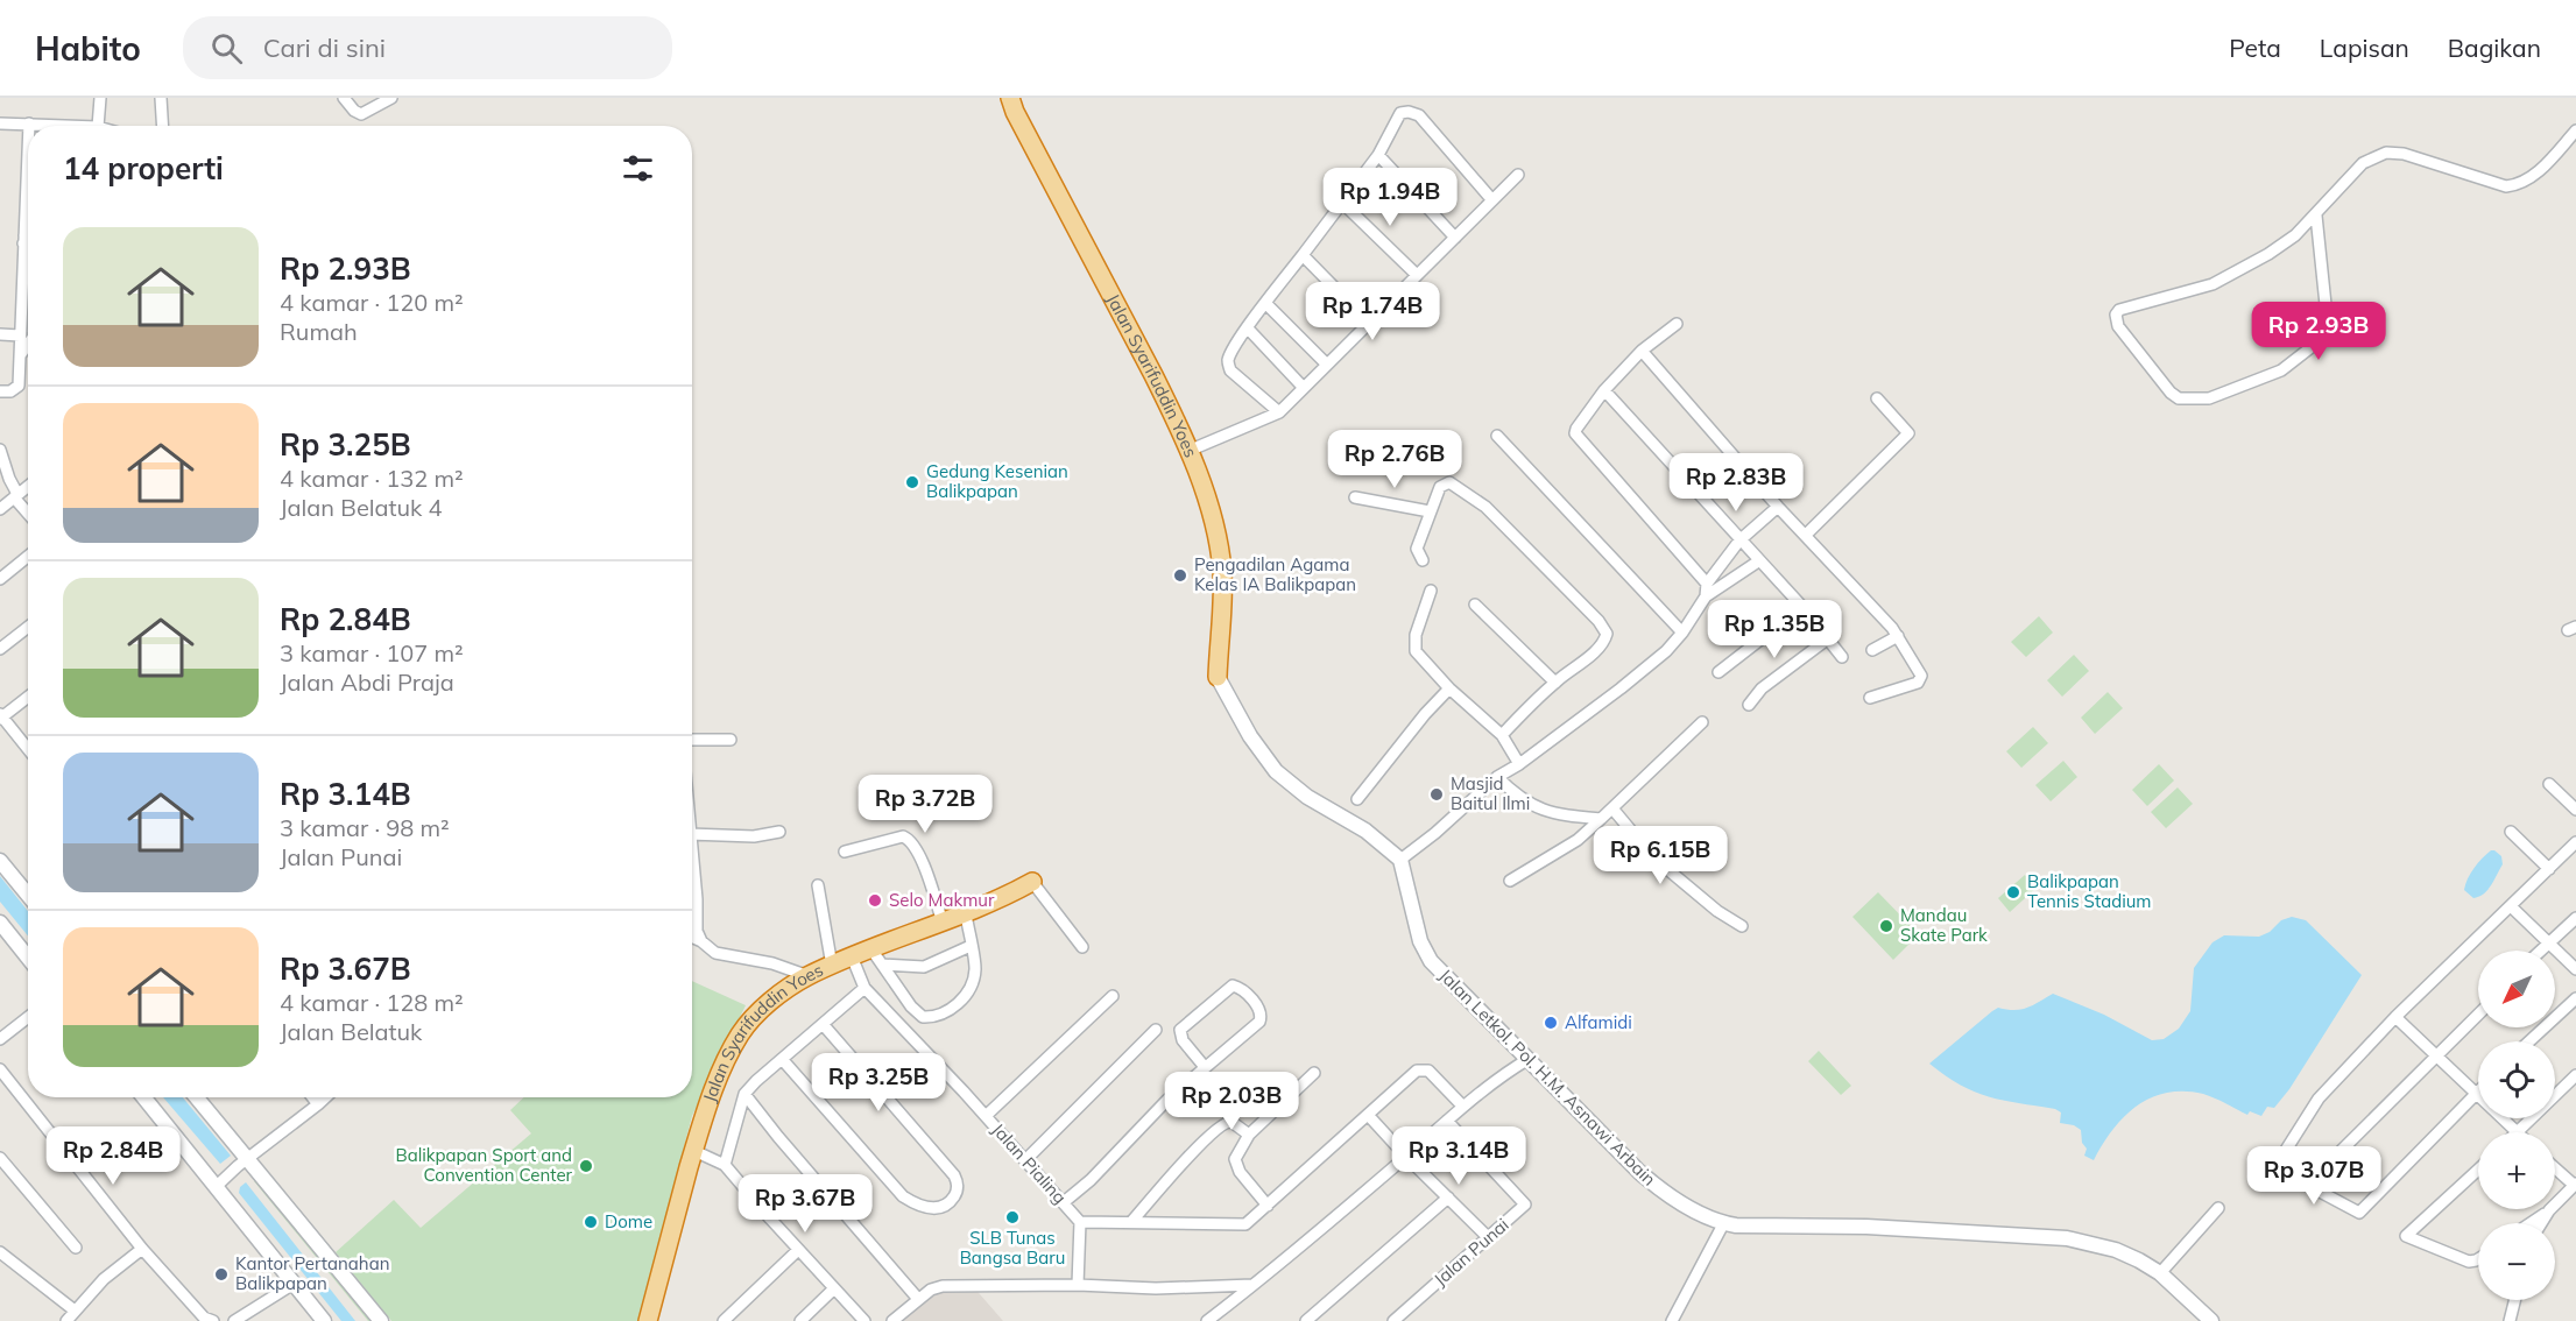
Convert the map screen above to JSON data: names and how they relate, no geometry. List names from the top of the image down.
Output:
{
  "streets": {
    "highway": ["Jalan Syarifuddin Yoes"],
    "street": ["Jalan Letkol. Pol. H.M. Asnawi Arbain", "Jalan Pialing", "Jalan Punai"]
  },
  "places": [
    "Gedung Kesenian Balikpapan",
    "Pengadilan Agama Kelas IA Balikpapan",
    "Masjid Baitul Ilmi",
    "Balikpapan Tennis Stadium",
    "Selo Makmur",
    "Mandau Skate Park",
    "Alfamidi",
    "Balikpapan Sport and Convention Center",
    "SLB Tunas Bangsa Baru",
    "Dome",
    "Kantor Pertanahan Balikpapan"
  ],
  "north": "bottom left",
  "page": {
    "header": "Habito",
    "search": "Cari di sini",
    "nav": ["Peta", "Lapisan", "Bagikan"],
    "heading": "14 properti",
    "price": [
      "Rp 1.94B",
      "Rp 1.74B",
      "Rp 2.93B",
      "Rp 2.76B",
      "Rp 2.83B",
      "Rp 1.35B",
      "Rp 3.72B",
      "Rp 6.15B",
      "Rp 3.25B",
      "Rp 2.03B",
      "Rp 2.84B",
      "Rp 3.14B",
      "Rp 3.07B",
      "Rp 3.67B"
    ],
    "list": [
      {
        "name": "Rp 2.93B",
        "note": "4 kamar · 120 m² · Rumah"
      },
      {
        "name": "Rp 3.25B",
        "note": "4 kamar · 132 m² · Jalan Belatuk 4"
      },
      {
        "name": "Rp 2.84B",
        "note": "3 kamar · 107 m² · Jalan Abdi Praja"
      },
      {
        "name": "Rp 3.14B",
        "note": "3 kamar · 98 m² · Jalan Punai"
      },
      {
        "name": "Rp 3.67B",
        "note": "4 kamar · 128 m² · Jalan Belatuk"
      }
    ],
    "map_buttons": ["+", "−"]
  }
}
